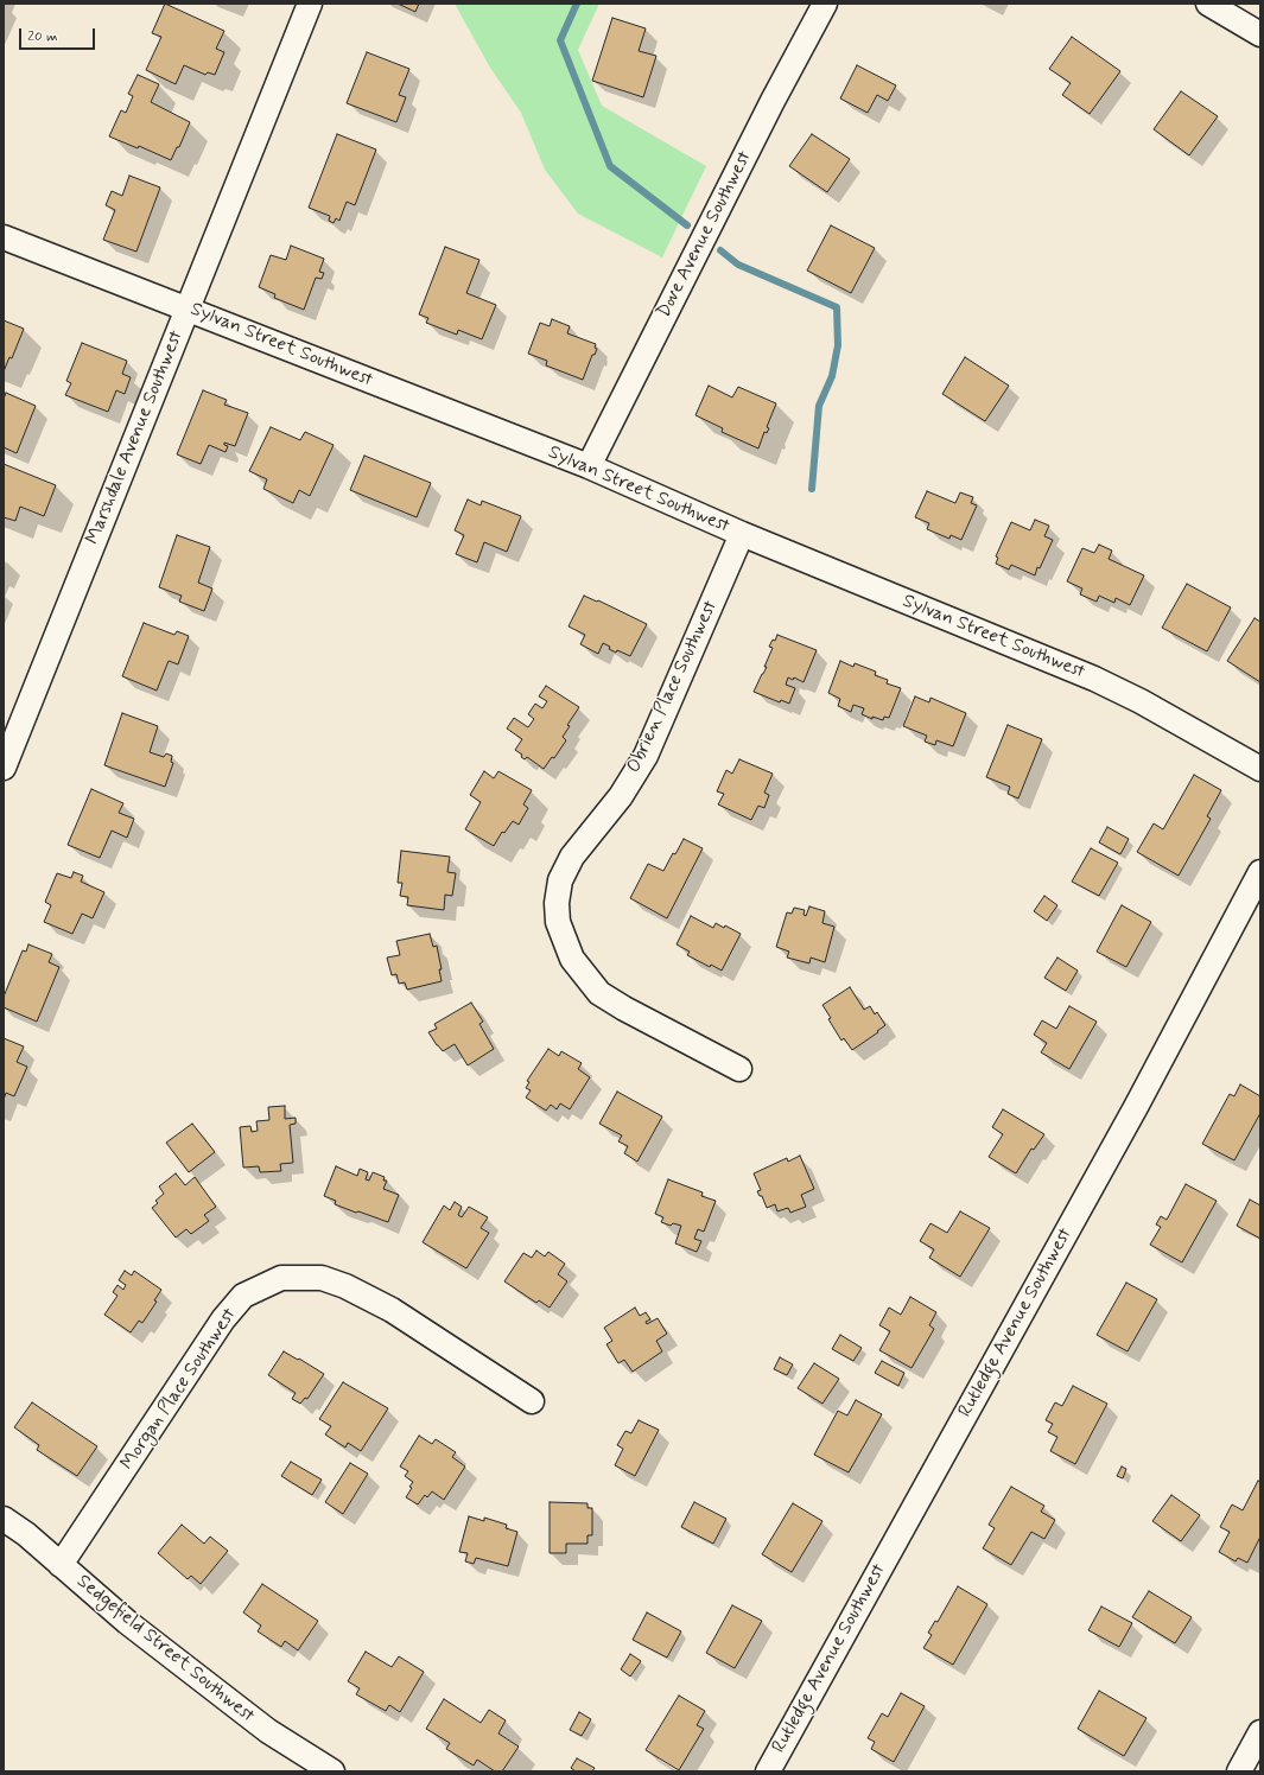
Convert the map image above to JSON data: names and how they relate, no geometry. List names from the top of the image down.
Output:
{
  "streets": {
    "street": [
      "Dove Avenue Southwest",
      "Sylvan Street Southwest",
      "Marshdale Avenue Southwest",
      "Obrien Place Southwest",
      "Rutledge Avenue Southwest",
      "Morgan Place Southwest",
      "Sedgefield Street Southwest"
    ]
  },
  "crossings": [
    ["Dove Avenue Southwest", "Sylvan Street Southwest"],
    ["Sylvan Street Southwest", "Marshdale Avenue Southwest"],
    ["Sylvan Street Southwest", "Obrien Place Southwest"],
    ["Morgan Place Southwest", "Sedgefield Street Southwest"]
  ],
  "scale_bar": "20 m"
}
